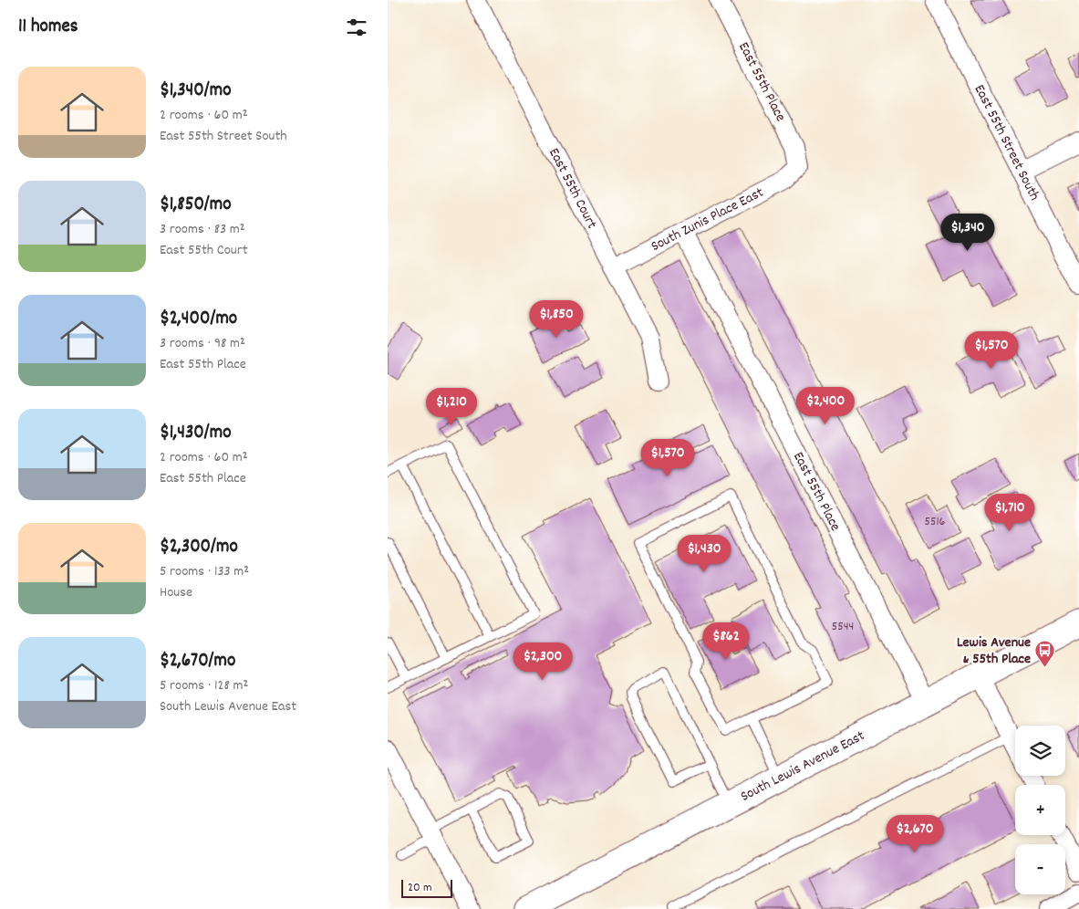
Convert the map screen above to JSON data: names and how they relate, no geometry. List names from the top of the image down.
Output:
{
  "streets": {
    "main road": ["South Lewis Avenue East"],
    "street": [
      "East 55th Place",
      "East 55th Street South",
      "East 55th Court",
      "South Zunis Place East"
    ]
  },
  "crossings": [
    ["East 55th Place", "South Zunis Place East"],
    ["East 55th Place", "South Lewis Avenue East"],
    ["East 55th Court", "South Zunis Place East"]
  ],
  "places": {
    "bus stop": ["Lewis Avenue & 55th Place"]
  },
  "house_numbers": ["5516", "5544"],
  "scale_bar": "20 m",
  "page": {
    "heading": "11 homes",
    "list": [
      {
        "name": "$1,340/mo",
        "note": "2 rooms · 60 m² · East 55th Street South"
      },
      {
        "name": "$1,850/mo",
        "note": "3 rooms · 83 m² · East 55th Court"
      },
      {
        "name": "$2,400/mo",
        "note": "3 rooms · 98 m² · East 55th Place"
      },
      {
        "name": "$1,430/mo",
        "note": "2 rooms · 60 m² · East 55th Place"
      },
      {
        "name": "$2,300/mo",
        "note": "5 rooms · 133 m² · House"
      },
      {
        "name": "$2,670/mo",
        "note": "5 rooms · 128 m² · South Lewis Avenue East"
      }
    ],
    "price": [
      "$1,340",
      "$1,850",
      "$1,570",
      "$2,400",
      "$1,210",
      "$1,570",
      "$1,710",
      "$1,430",
      "$862",
      "$2,300",
      "$2,670"
    ],
    "map_buttons": ["+", "−"],
    "scale": "20 m"
  }
}
